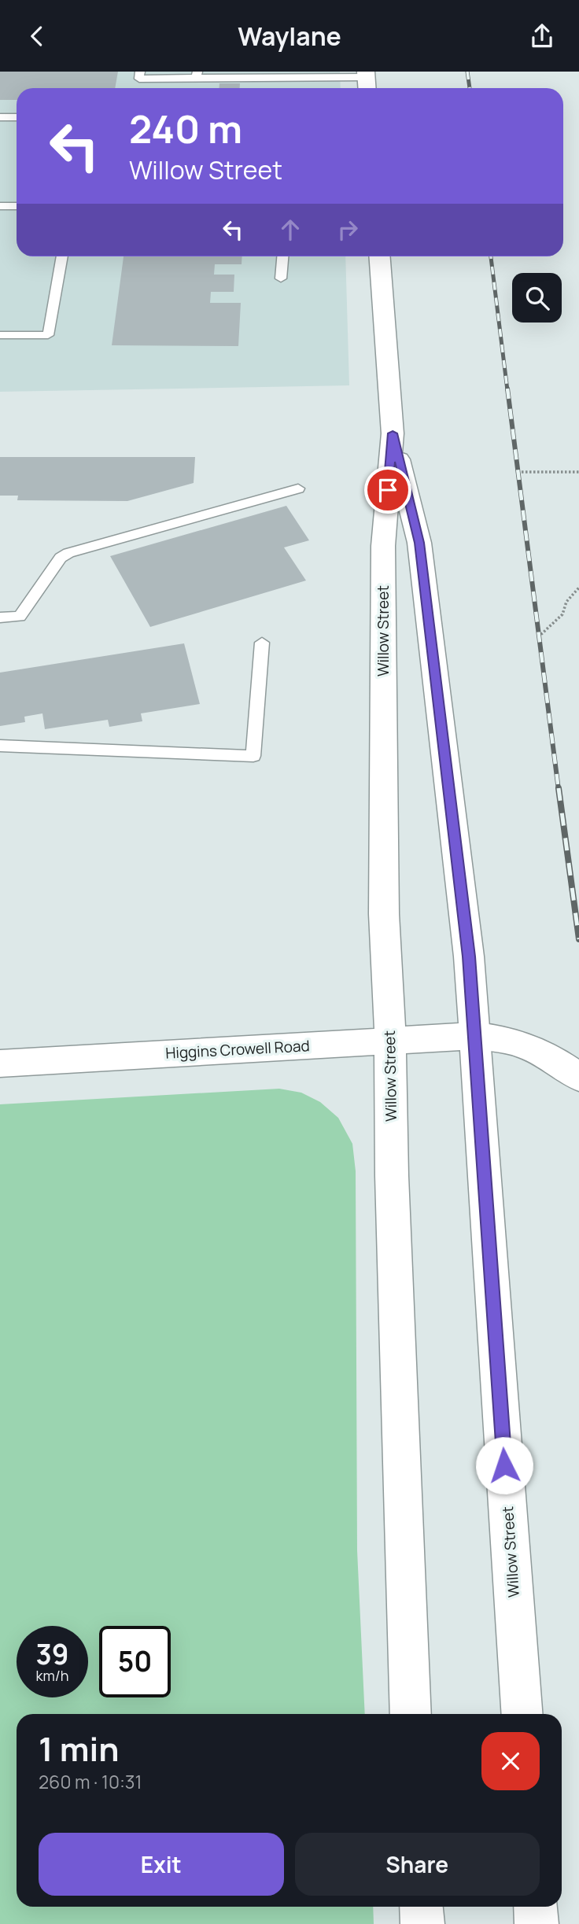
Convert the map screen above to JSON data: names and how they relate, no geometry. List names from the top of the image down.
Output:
{
  "streets": {
    "main road": ["Willow Street", "Higgins Crowell Road"]
  },
  "crossings": [
    ["Willow Street", "Higgins Crowell Road"]
  ],
  "page": {
    "header": "Waylane",
    "turn": ["240 m", "Willow Street"],
    "speed": "39 km/h",
    "limit": "50",
    "heading": ["1 min", "260 m · 10:31"],
    "buttons": ["Exit", "Share"]
  }
}
